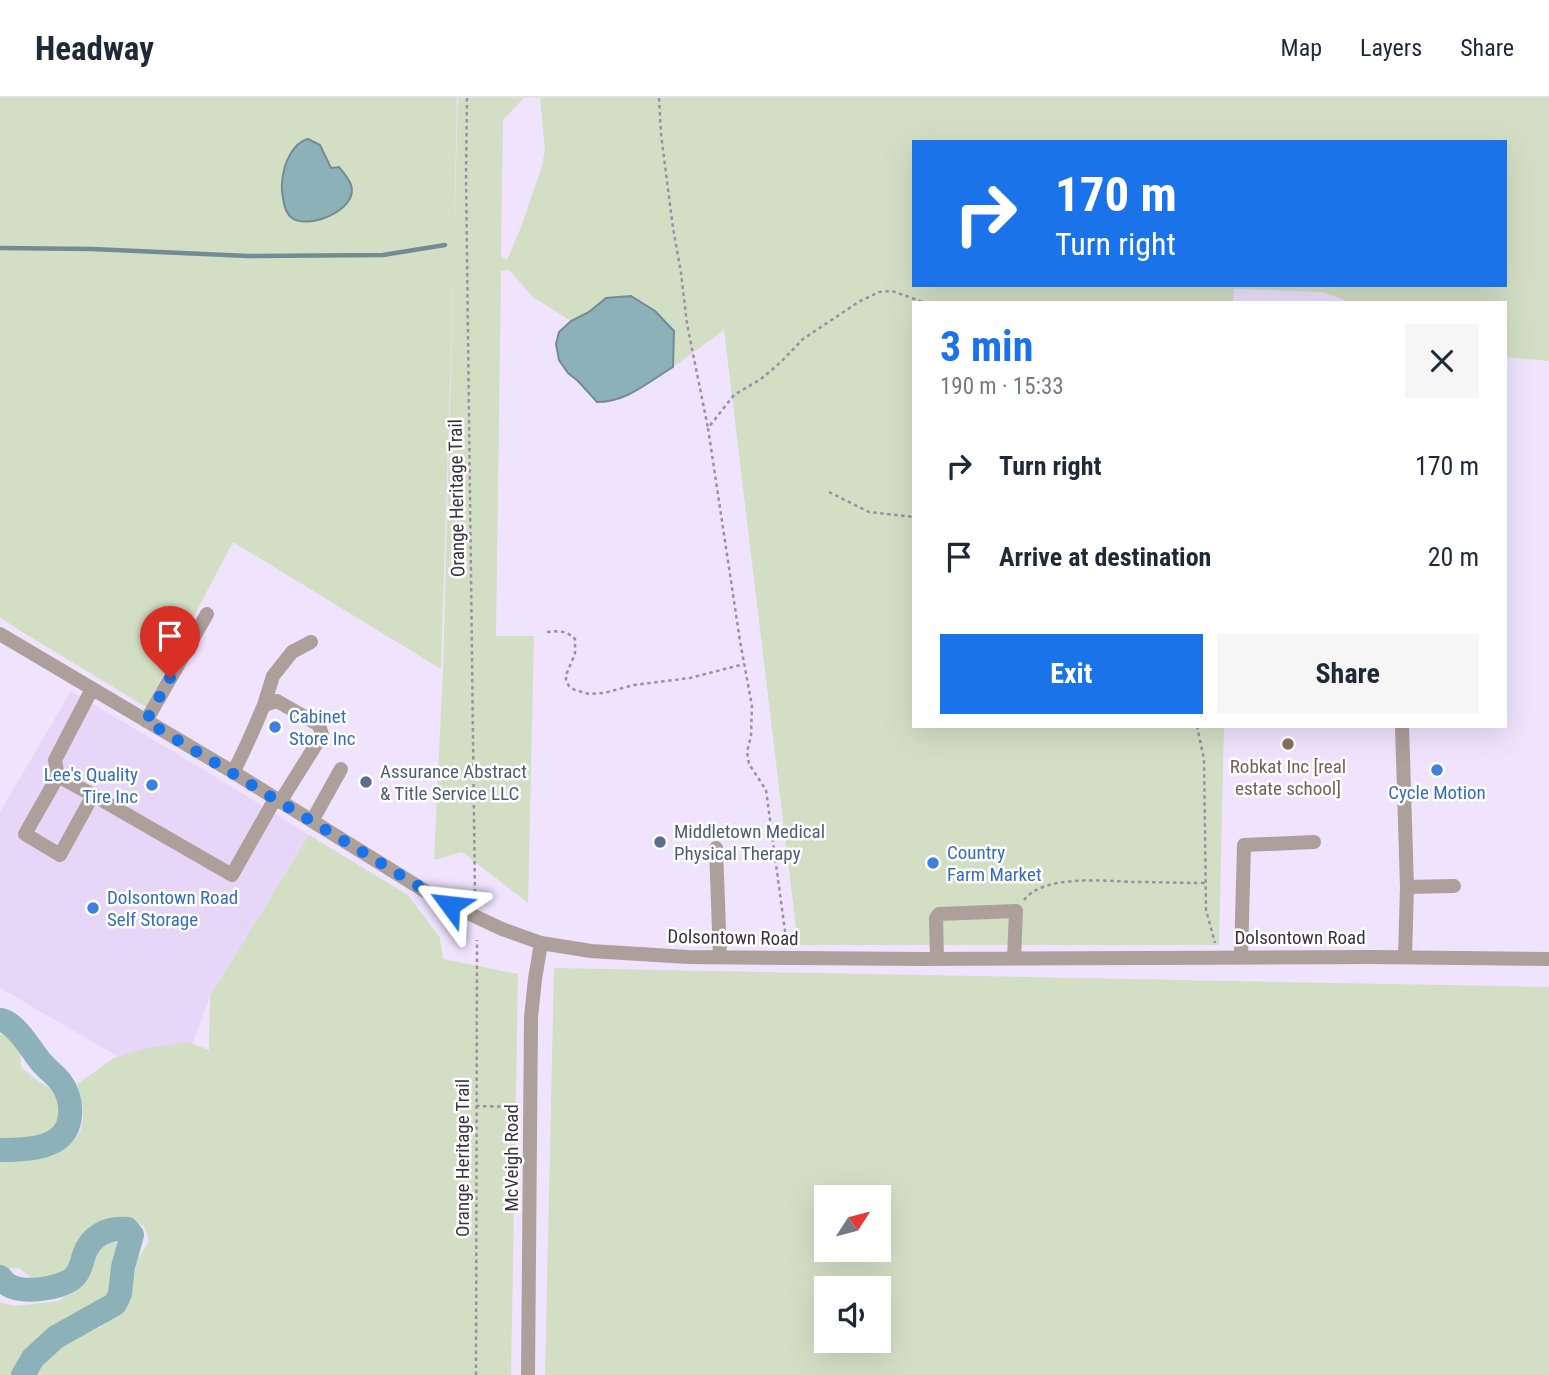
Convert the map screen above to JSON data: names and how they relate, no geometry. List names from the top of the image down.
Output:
{
  "streets": {
    "street": ["Dolsontown Road", "McVeigh Road"],
    "path": ["Orange Heritage Trail"]
  },
  "crossings": [
    ["Dolsontown Road", "McVeigh Road"]
  ],
  "places": [
    "Cabinet Store Inc",
    "Robkat Inc [real estate school]",
    "Cycle Motion",
    "Assurance Abstract & Title Service LLC",
    "Lee's Quality Tire Inc",
    "Middletown Medical Physical Therapy",
    "Country Farm Market",
    "Dolsontown Road Self Storage"
  ],
  "north": "top right",
  "page": {
    "header": "Headway",
    "nav": ["Map", "Layers", "Share"],
    "turn": ["170 m", "Turn right"],
    "heading": ["3 min", "190 m · 15:33"],
    "list": [
      {
        "name": "Turn right",
        "value": "170 m"
      },
      {
        "name": "Arrive at destination",
        "value": "20 m"
      }
    ],
    "buttons": ["Exit", "Share"]
  }
}
